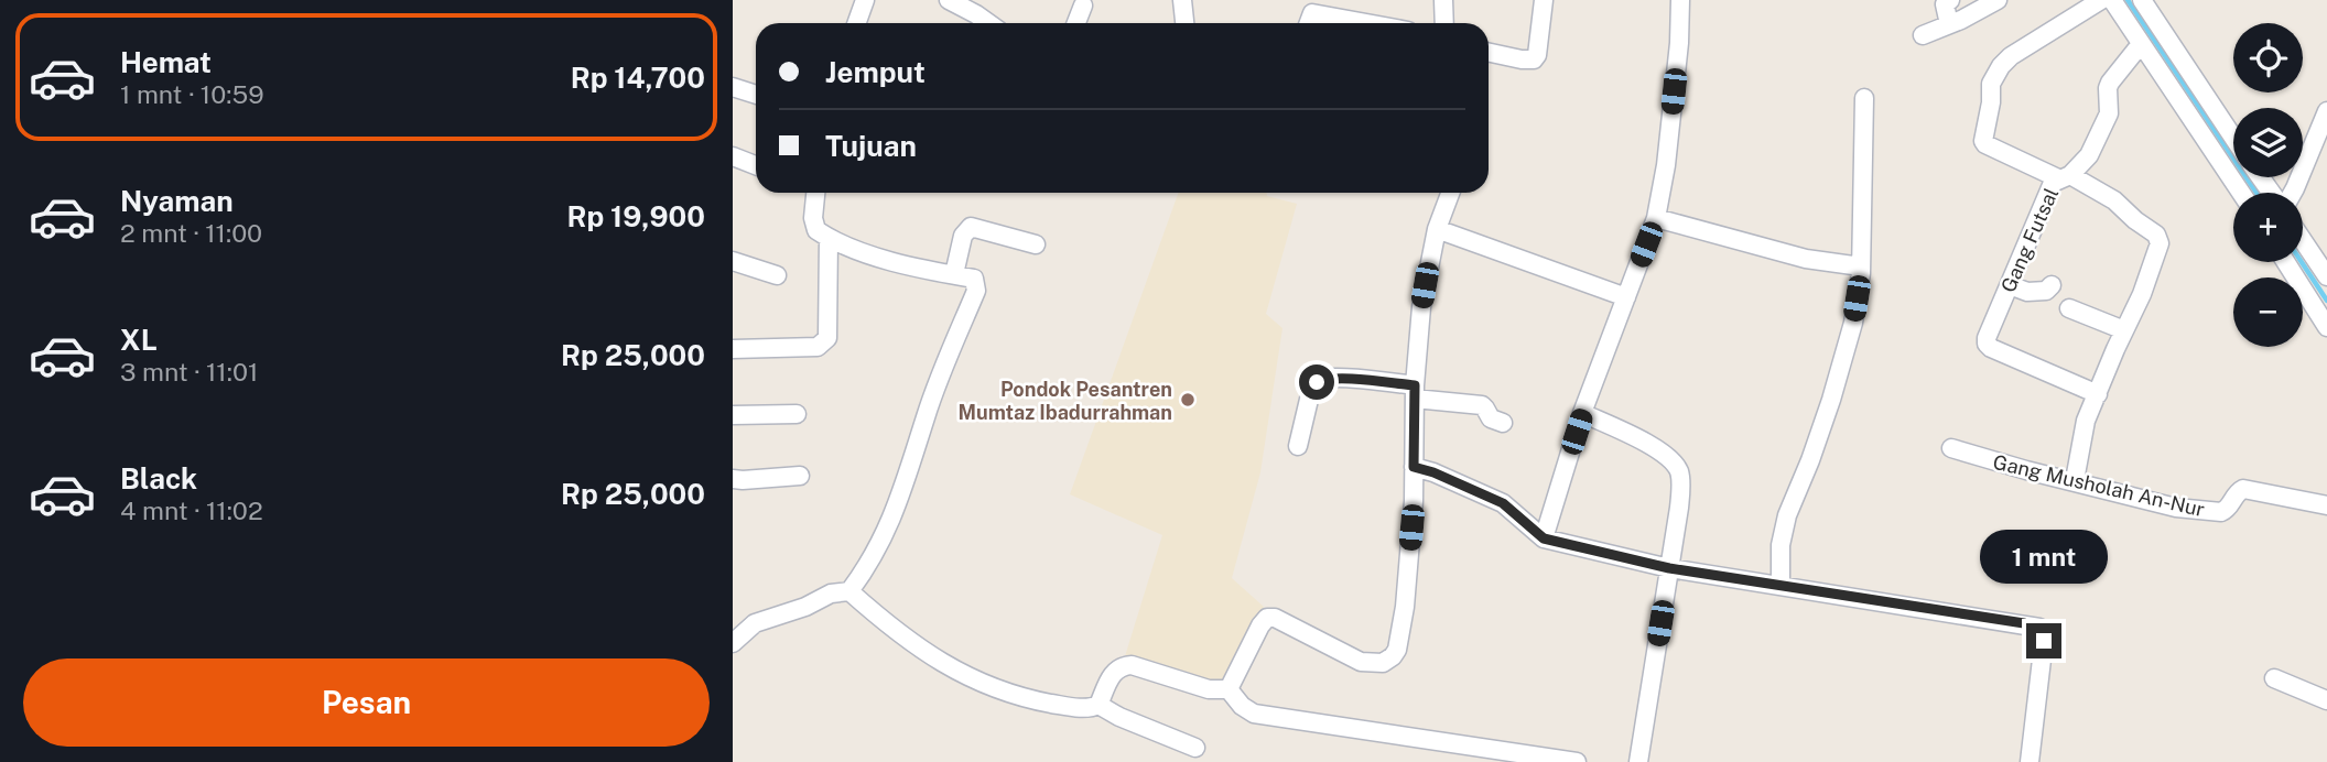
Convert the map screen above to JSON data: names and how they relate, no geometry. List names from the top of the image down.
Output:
{
  "streets": {
    "street": ["Gang Futsal", "Gang Musholah An-Nur"]
  },
  "places": ["Pondok Pesantren Mumtaz Ibadurrahman"],
  "page": {
    "list": [
      {
        "name": "Hemat",
        "note": "1 mnt · 10:59",
        "value": "Rp 14,700"
      },
      {
        "name": "Nyaman",
        "note": "2 mnt · 11:00",
        "value": "Rp 19,900"
      },
      {
        "name": "XL",
        "note": "3 mnt · 11:01",
        "value": "Rp 25,000"
      },
      {
        "name": "Black",
        "note": "4 mnt · 11:02",
        "value": "Rp 25,000"
      }
    ],
    "map_buttons": ["+", "−"],
    "banner": ["Jemput", "Tujuan"],
    "bubble": "1 mnt",
    "buttons": "Pesan"
  }
}
